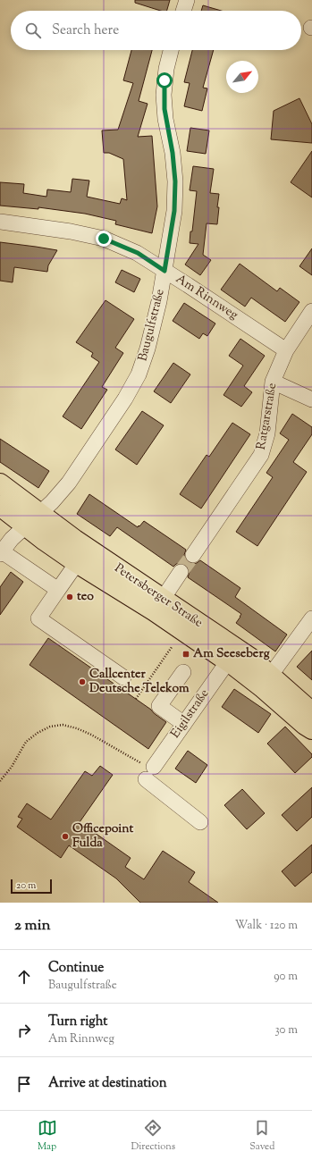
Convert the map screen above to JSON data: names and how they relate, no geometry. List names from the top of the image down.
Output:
{
  "streets": {
    "main road": ["Petersberger Straße"],
    "street": [
      "Am Rinnweg",
      "Baugulfstraße",
      "Ratgarstraße",
      "Eigilstraße"
    ]
  },
  "crossings": [
    ["Am Rinnweg", "Baugulfstraße"],
    ["Am Rinnweg", "Ratgarstraße"],
    ["Baugulfstraße", "Petersberger Straße"],
    ["Petersberger Straße", "Eigilstraße"]
  ],
  "places": {
    "other": ["teo", "Callcenter Deutsche Telekom", "Officepoint Fulda"],
    "transit": ["Am Seeseberg"]
  },
  "scale_bar": "20 m",
  "north": "top right",
  "page": {
    "search": "Search here",
    "scale": "20 m",
    "heading": ["2 min", "Walk · 120 m"],
    "list": [
      ["Continue", "Baugulfstraße", "90 m"],
      ["Turn right", "Am Rinnweg", "30 m"],
      "Arrive at destination"
    ],
    "nav": ["Map", "Directions", "Saved"]
  }
}
